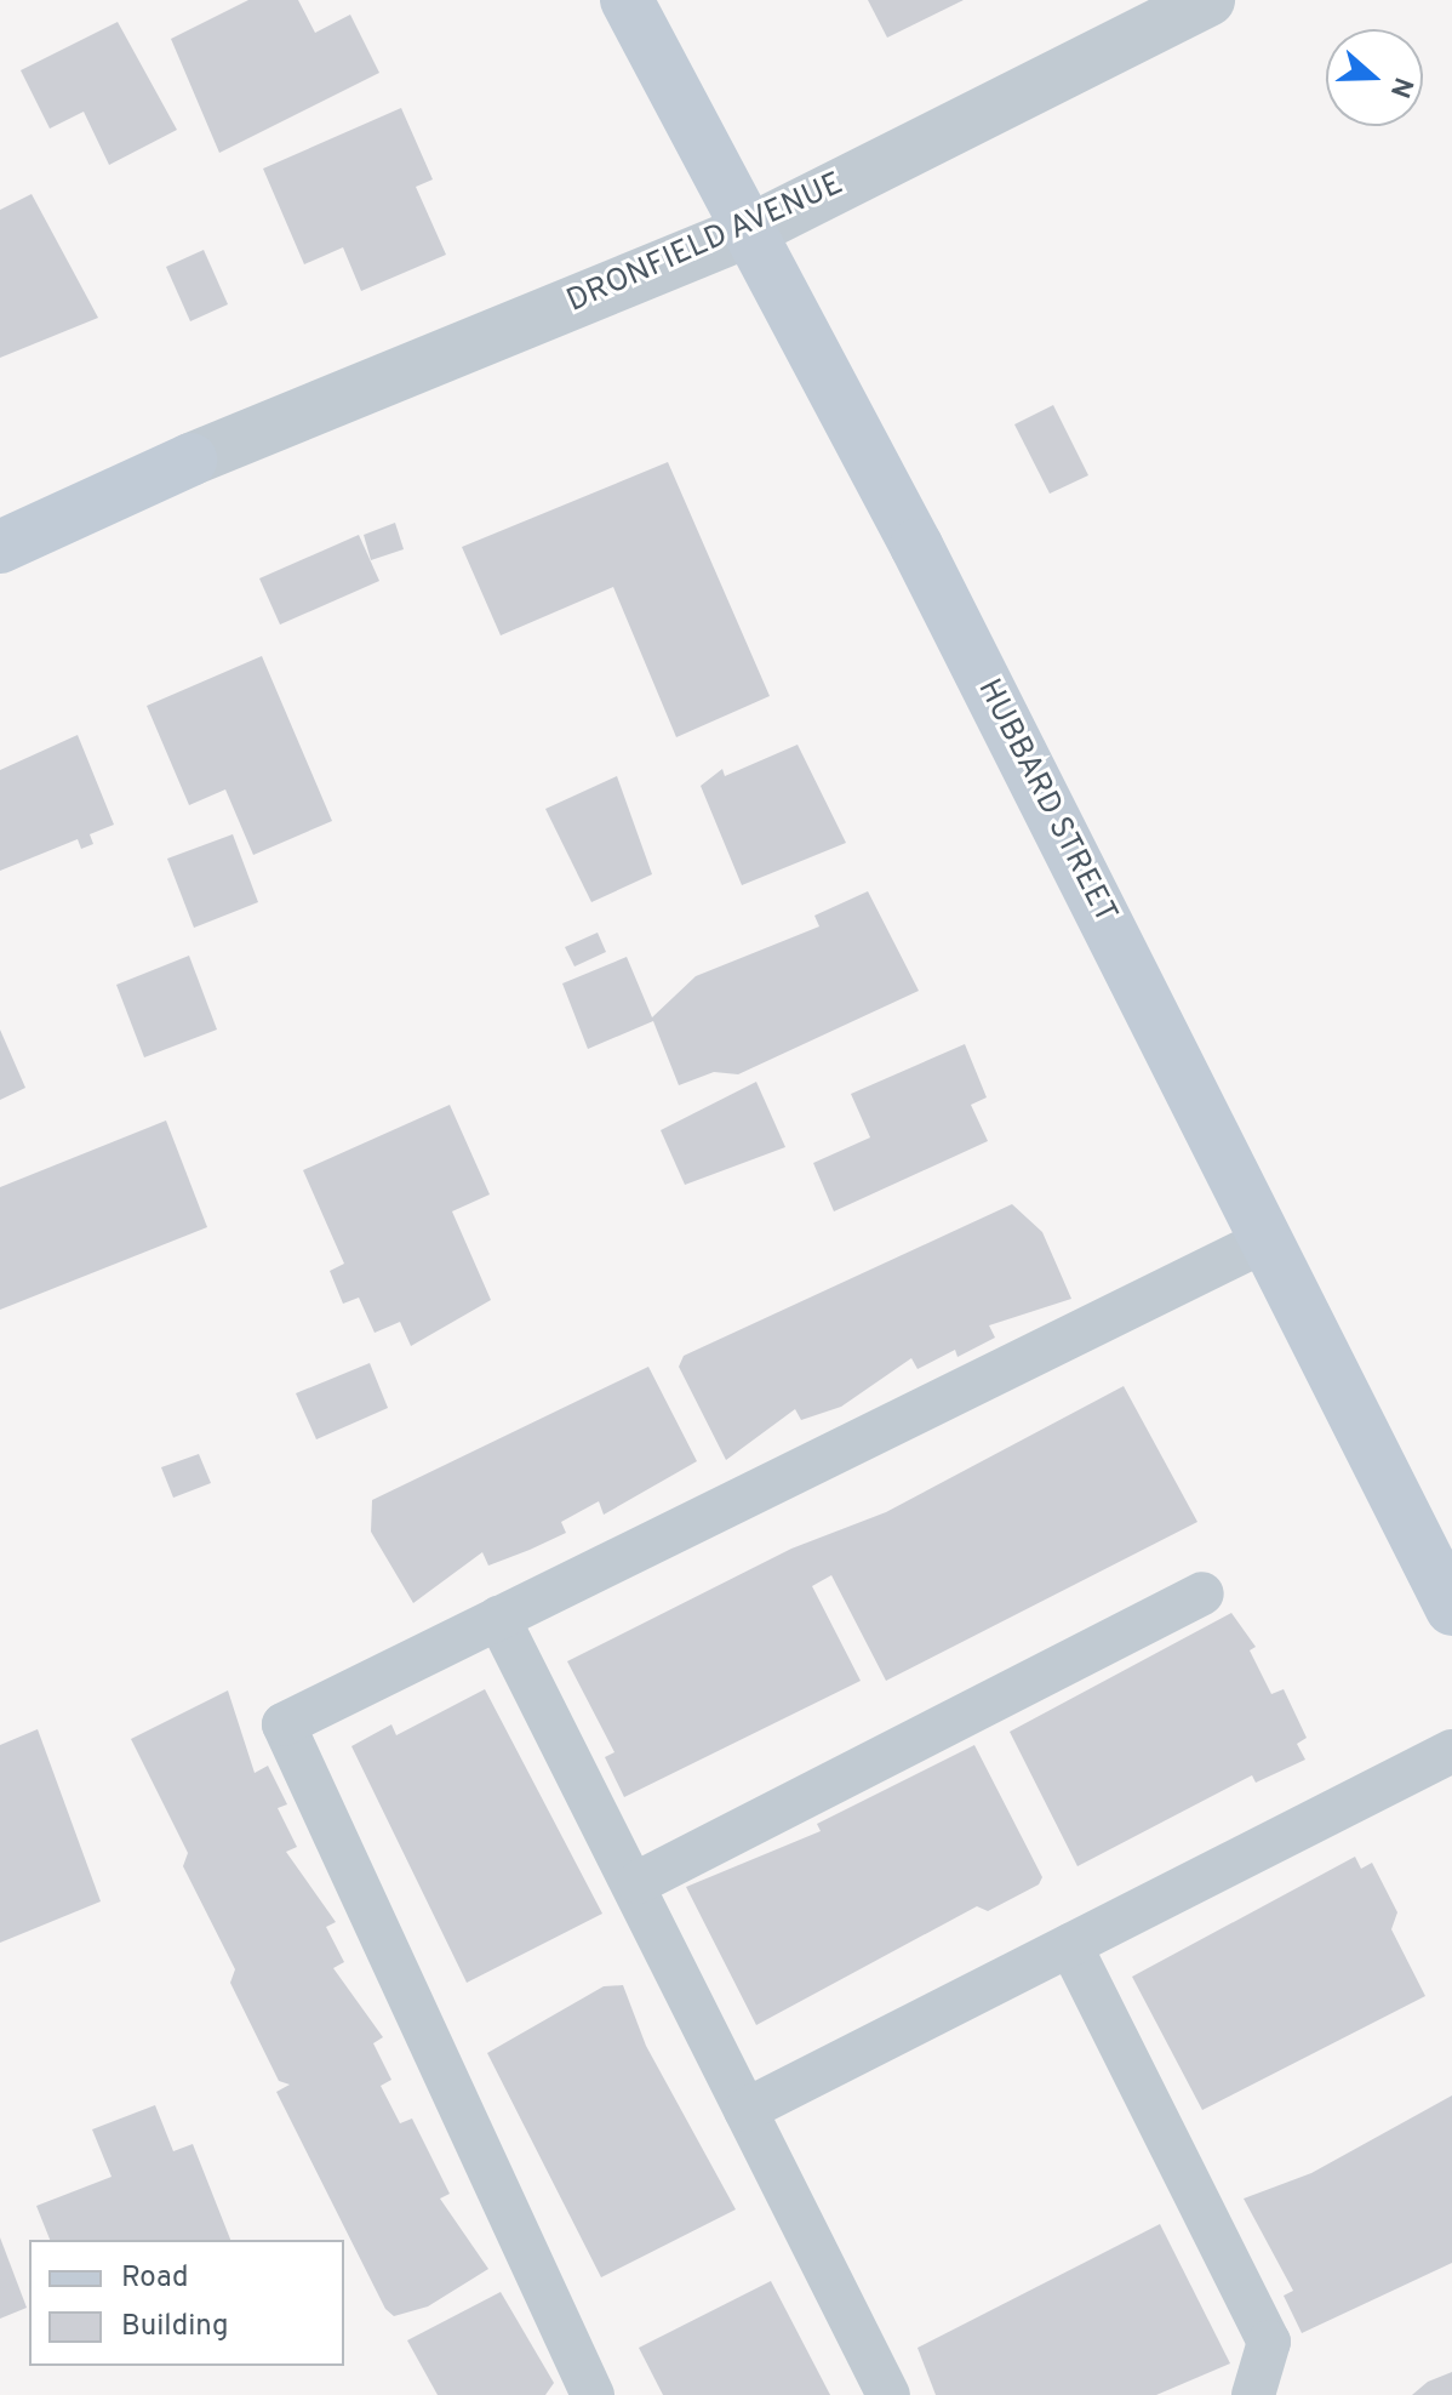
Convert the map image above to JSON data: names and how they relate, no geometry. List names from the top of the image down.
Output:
{
  "streets": {
    "main road": ["HUBBARD STREET"],
    "street": ["DRONFIELD AVENUE"]
  },
  "crossings": [
    ["DRONFIELD AVENUE", "HUBBARD STREET"]
  ],
  "legend": ["Road", "Building"],
  "north": "right"
}
